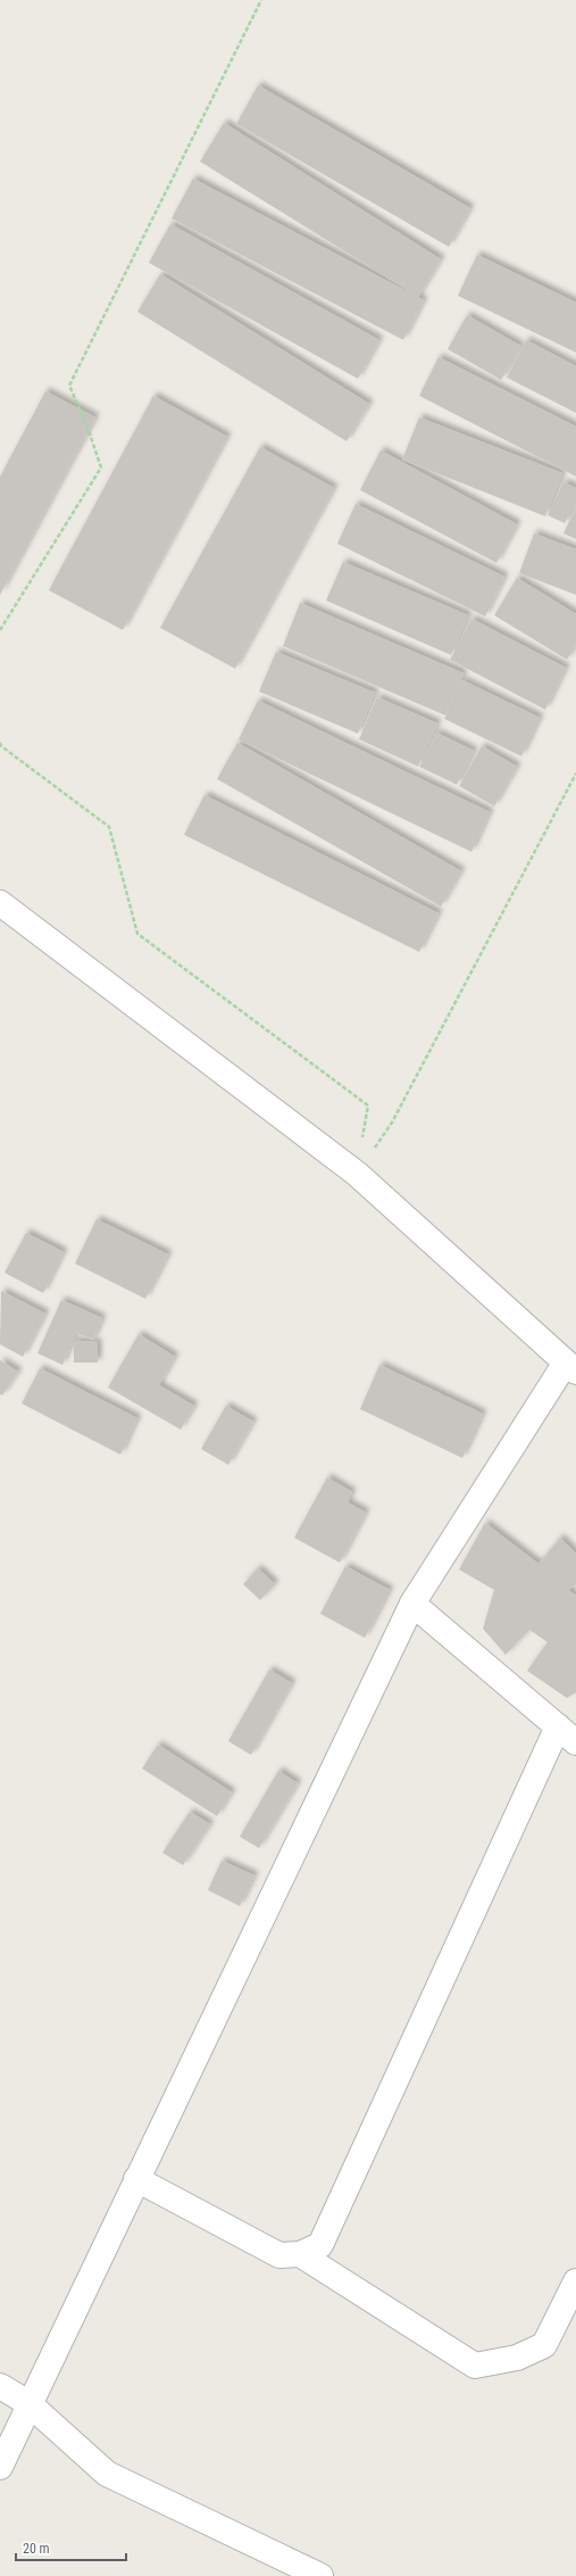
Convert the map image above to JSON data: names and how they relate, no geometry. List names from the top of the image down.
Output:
{
  "scale_bar": "20 m"
}
